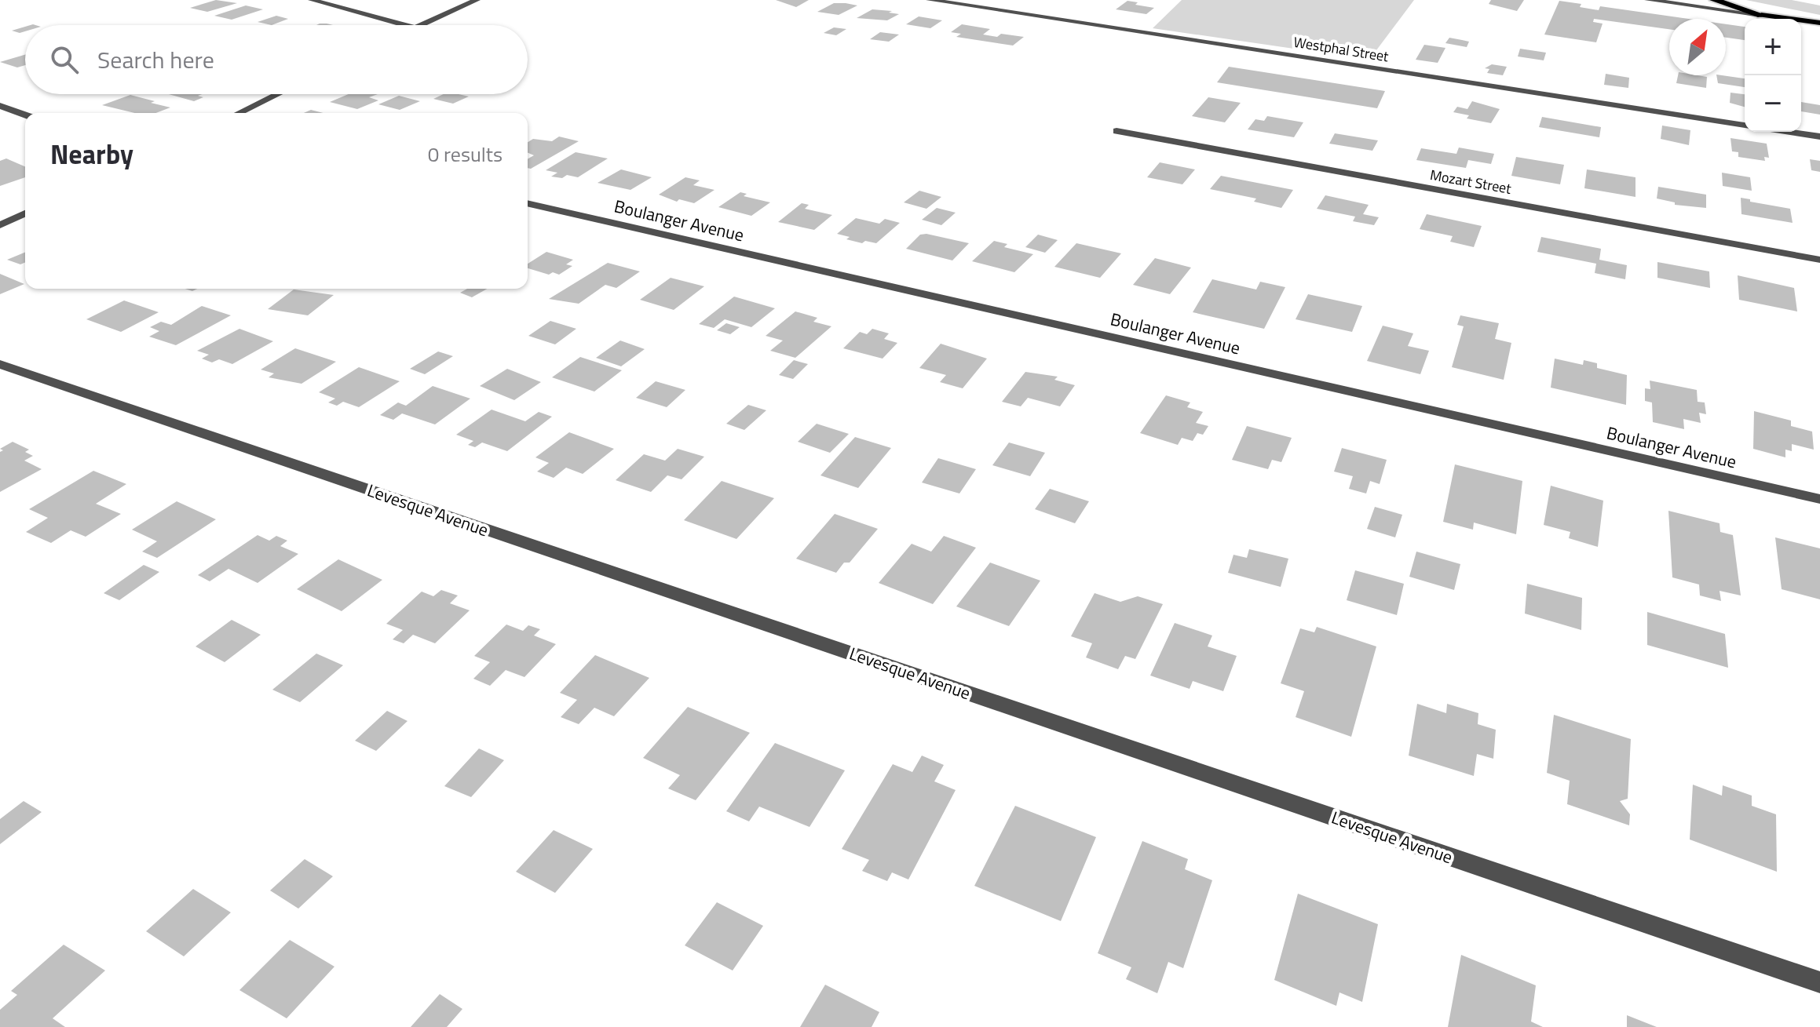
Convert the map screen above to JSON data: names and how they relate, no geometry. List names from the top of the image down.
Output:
{
  "streets": {
    "street": [
      "Westphal Street",
      "Mozart Street",
      "Boulanger Avenue",
      "Levesque Avenue"
    ]
  },
  "north": "top right",
  "page": {
    "map_buttons": ["+", "−"],
    "search": "Search here",
    "heading": ["Nearby", "0 results"]
  }
}
